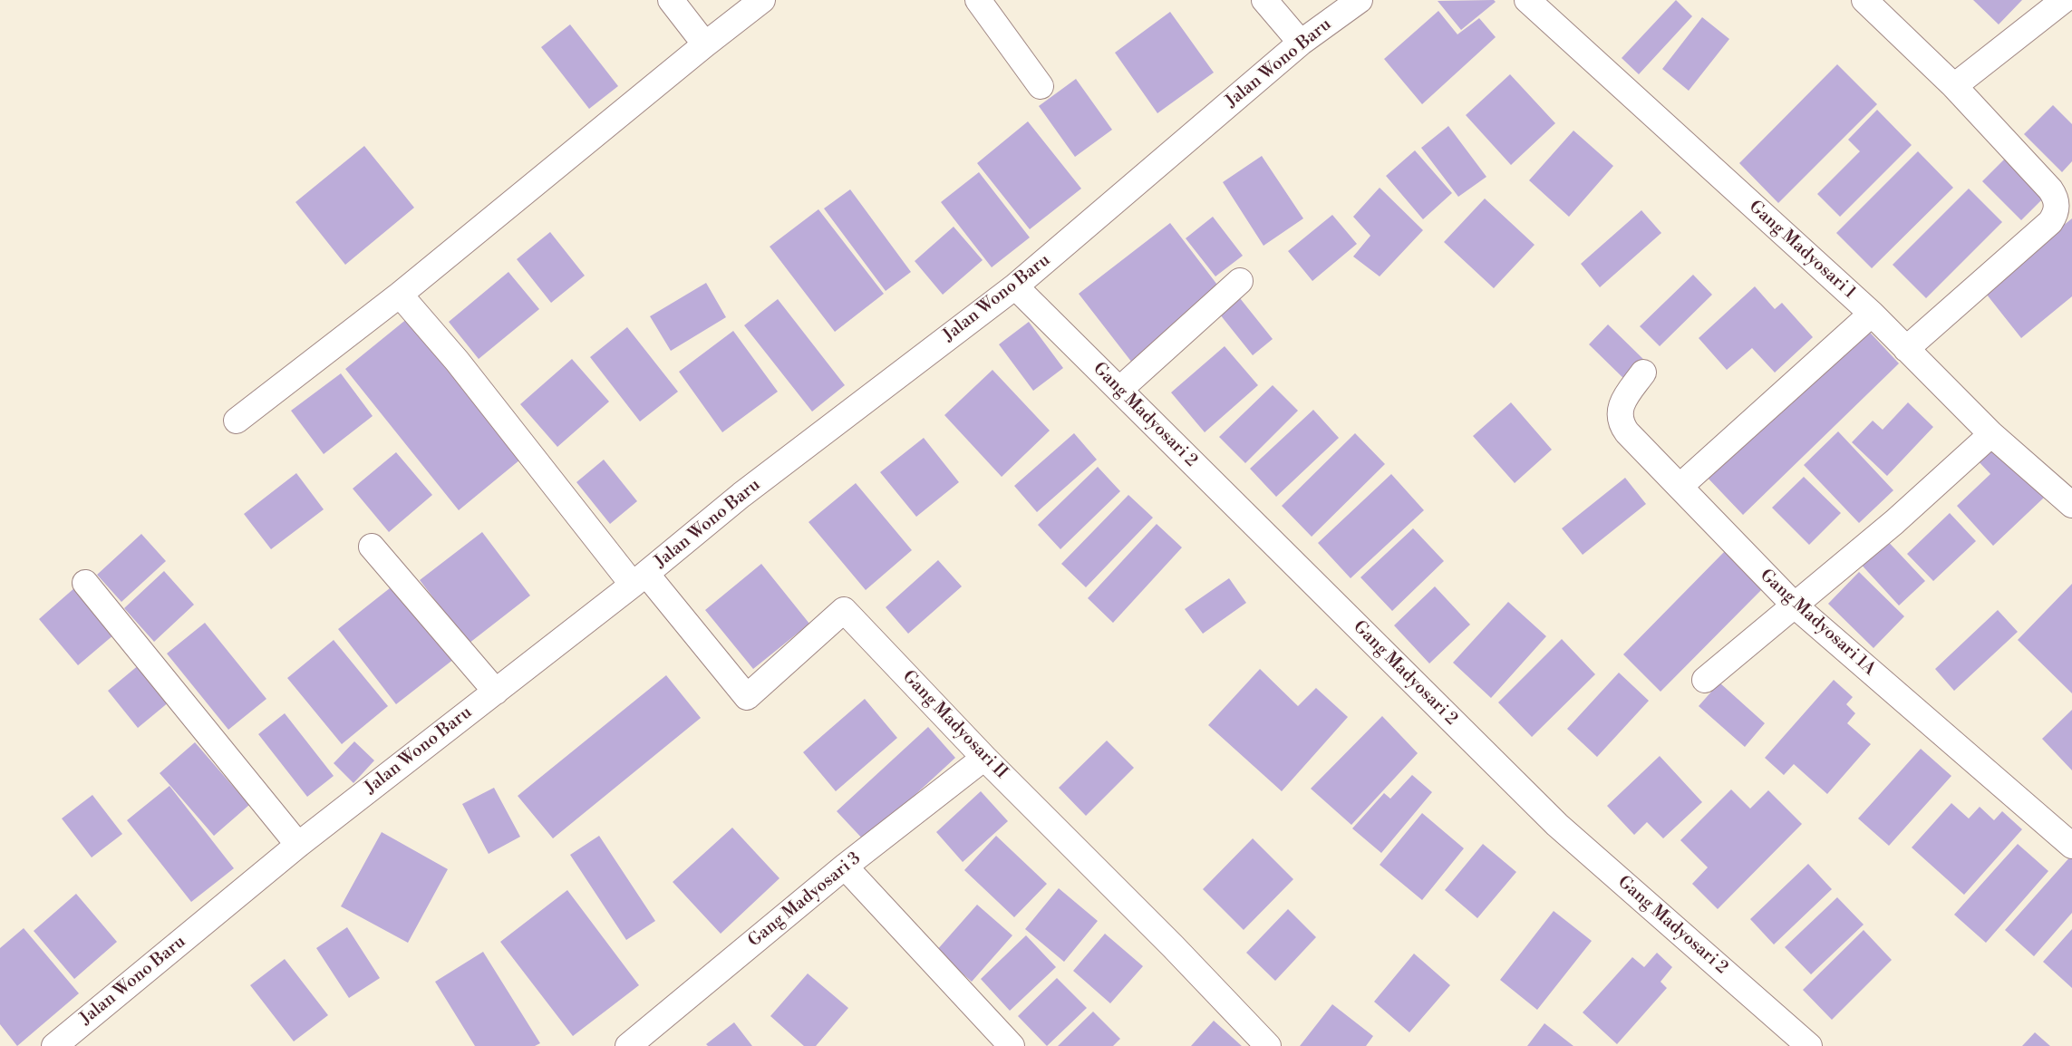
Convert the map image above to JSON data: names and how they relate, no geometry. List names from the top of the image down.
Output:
{
  "streets": {
    "street": [
      "Jalan Wono Baru",
      "Gang Madyosari 1",
      "Gang Madyosari 2",
      "Gang Madyosari 1A",
      "Gang Madyosari II",
      "Gang Madyosari 3"
    ]
  },
  "crossings": [
    ["Jalan Wono Baru", "Gang Madyosari 2"],
    ["Jalan Wono Baru", "Gang Madyosari II"],
    ["Gang Madyosari II", "Gang Madyosari 3"]
  ]
}
